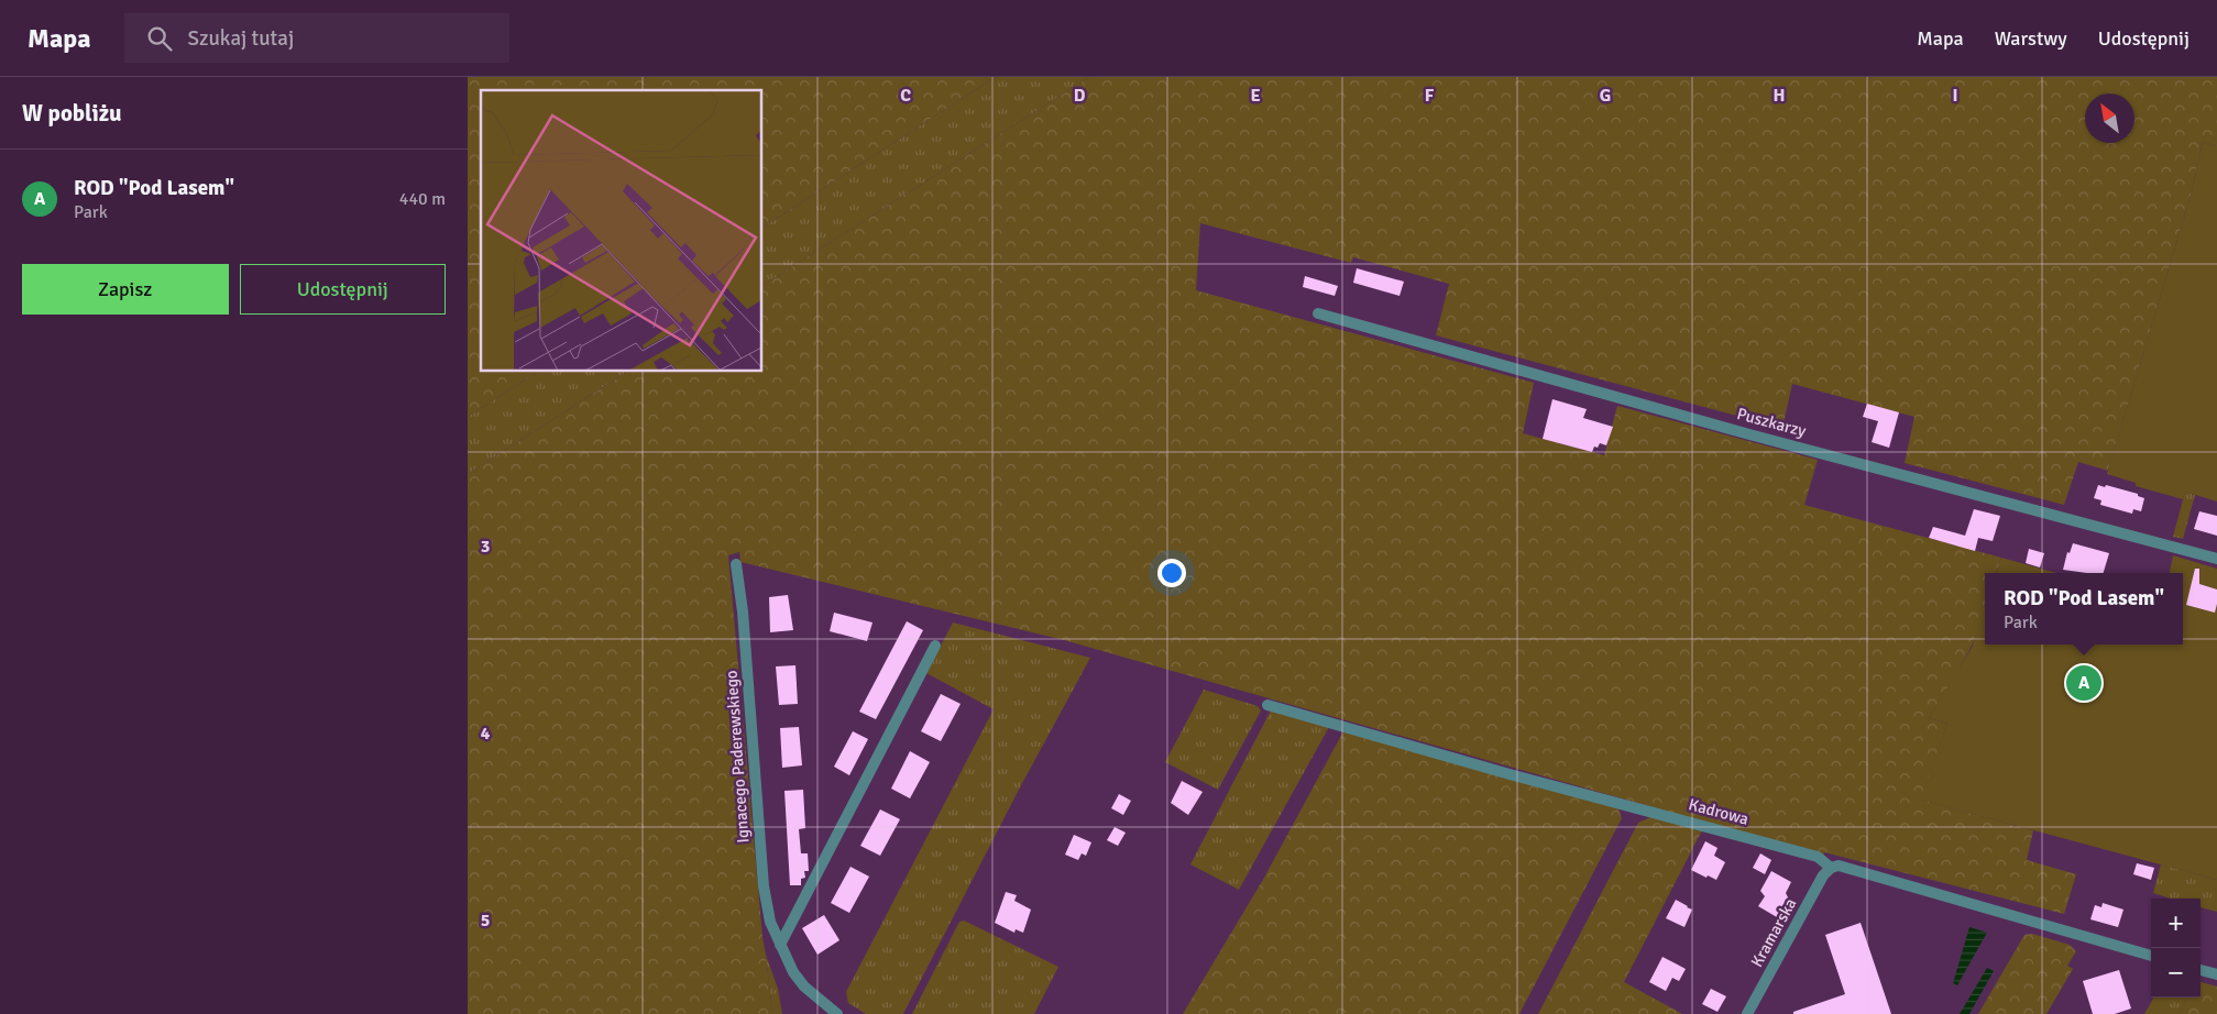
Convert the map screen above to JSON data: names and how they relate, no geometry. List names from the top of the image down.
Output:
{
  "streets": {
    "street": [
      "Puszkarzy",
      "Ignacego Paderewskiego",
      "Kadrowa",
      "Kramarska"
    ]
  },
  "crossings": [
    ["Kadrowa", "Kramarska"]
  ],
  "north": "top left",
  "page": {
    "header": "Mapa",
    "search": "Szukaj tutaj",
    "nav": ["Mapa", "Warstwy", "Udostępnij"],
    "heading": "W pobliżu",
    "list": [
      {
        "mark": "A",
        "name": "ROD \"Pod Lasem\"",
        "note": "Park",
        "value": "440 m"
      }
    ],
    "buttons": ["Zapisz", "Udostępnij"],
    "popup": ["ROD \"Pod Lasem\"", "Park"],
    "pins": "A",
    "map_buttons": ["+", "−"]
  },
  "grid": {
    "columns": [
      "C",
      "D",
      "E",
      "F",
      "G",
      "H",
      "I"
    ],
    "rows": ["3", "4", "5"]
  }
}
